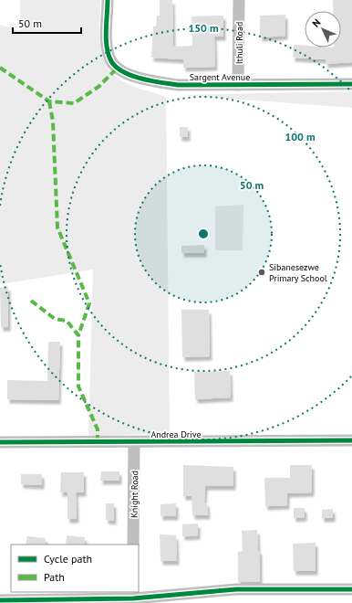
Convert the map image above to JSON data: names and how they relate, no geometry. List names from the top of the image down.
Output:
{
  "streets": {
    "street": [
      "Ithuli Road",
      "Sargent Avenue",
      "Andrea Drive",
      "Knight Road"
    ]
  },
  "crossings": [
    ["Ithuli Road", "Sargent Avenue"],
    ["Andrea Drive", "Knight Road"]
  ],
  "places": ["Sibanesezwe Primary School"],
  "legend": ["Cycle path", "Path"],
  "scale_bar": "50 m",
  "north": "top left",
  "rings": ["150 m", "100 m", "50 m"]
}
